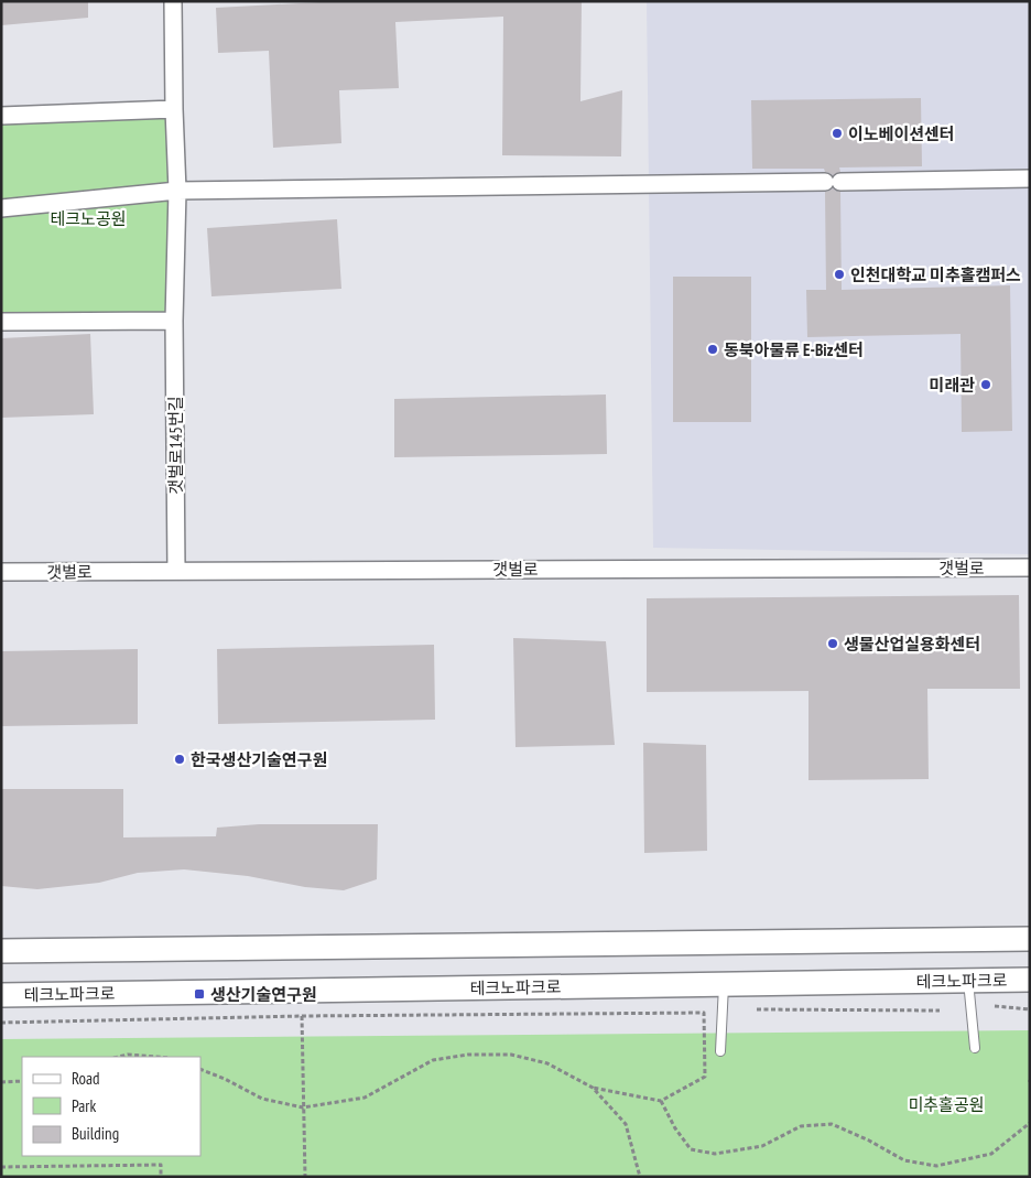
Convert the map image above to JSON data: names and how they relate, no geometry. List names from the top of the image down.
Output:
{
  "streets": {
    "street": ["갯벌로145번길", "갯벌로", "테크노파크로"]
  },
  "crossings": [
    ["갯벌로145번길", "갯벌로"]
  ],
  "parks": ["테크노공원", "미추홀공원"],
  "places": {
    "other": [
      "이노베이션센터",
      "인천대학교 미추홀캠퍼스",
      "동북아물류 E-Biz센터",
      "미래관",
      "생물산업실용화센터",
      "한국생산기술연구원"
    ],
    "transit": ["생산기술연구원"]
  },
  "legend": ["Road", "Park", "Building"]
}
